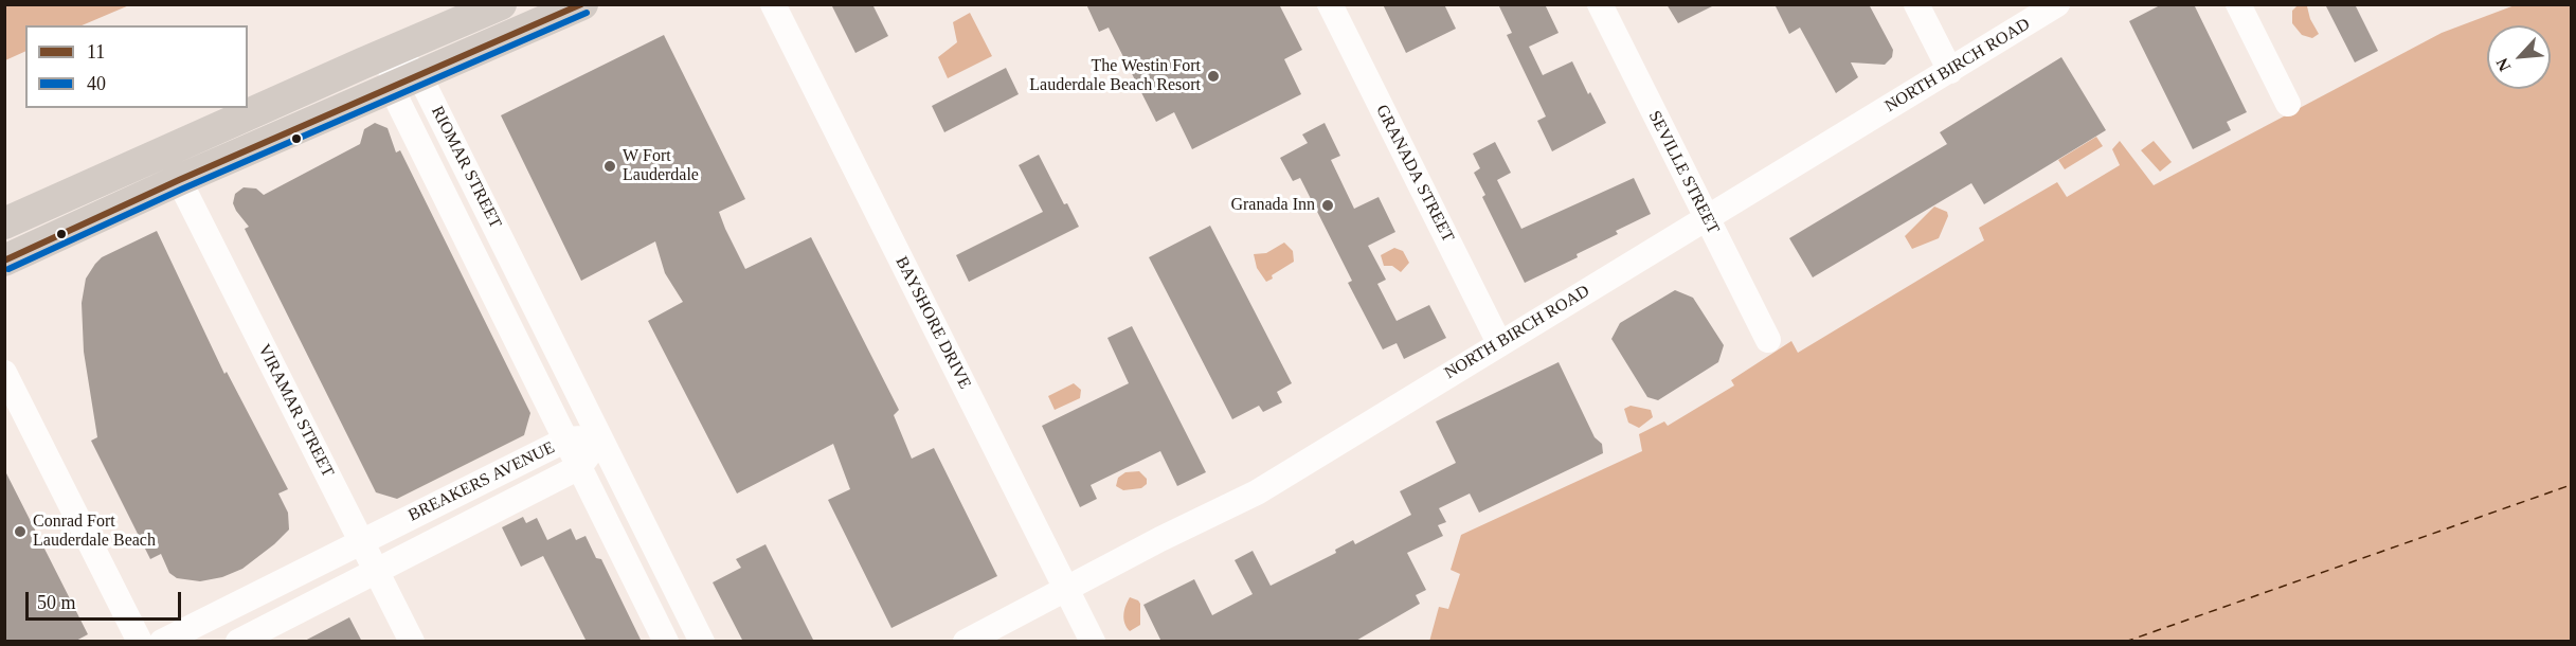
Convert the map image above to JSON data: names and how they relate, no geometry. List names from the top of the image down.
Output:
{
  "streets": {
    "street": [
      "NORTH BIRCH ROAD",
      "RIOMAR STREET",
      "SEVILLE STREET",
      "GRANADA STREET",
      "BAYSHORE DRIVE",
      "VIRAMAR STREET",
      "BREAKERS AVENUE"
    ]
  },
  "crossings": [
    ["NORTH BIRCH ROAD", "SEVILLE STREET"],
    ["NORTH BIRCH ROAD", "GRANADA STREET"],
    ["NORTH BIRCH ROAD", "BAYSHORE DRIVE"],
    ["RIOMAR STREET", "BREAKERS AVENUE"],
    ["VIRAMAR STREET", "BREAKERS AVENUE"]
  ],
  "places": [
    "The Westin Fort Lauderdale Beach Resort",
    "W Fort Lauderdale",
    "Granada Inn",
    "Conrad Fort Lauderdale Beach"
  ],
  "lines": ["transit line 11", "transit line 40"],
  "legend": ["11", "40"],
  "scale_bar": "50 m",
  "north": "bottom left"
}
